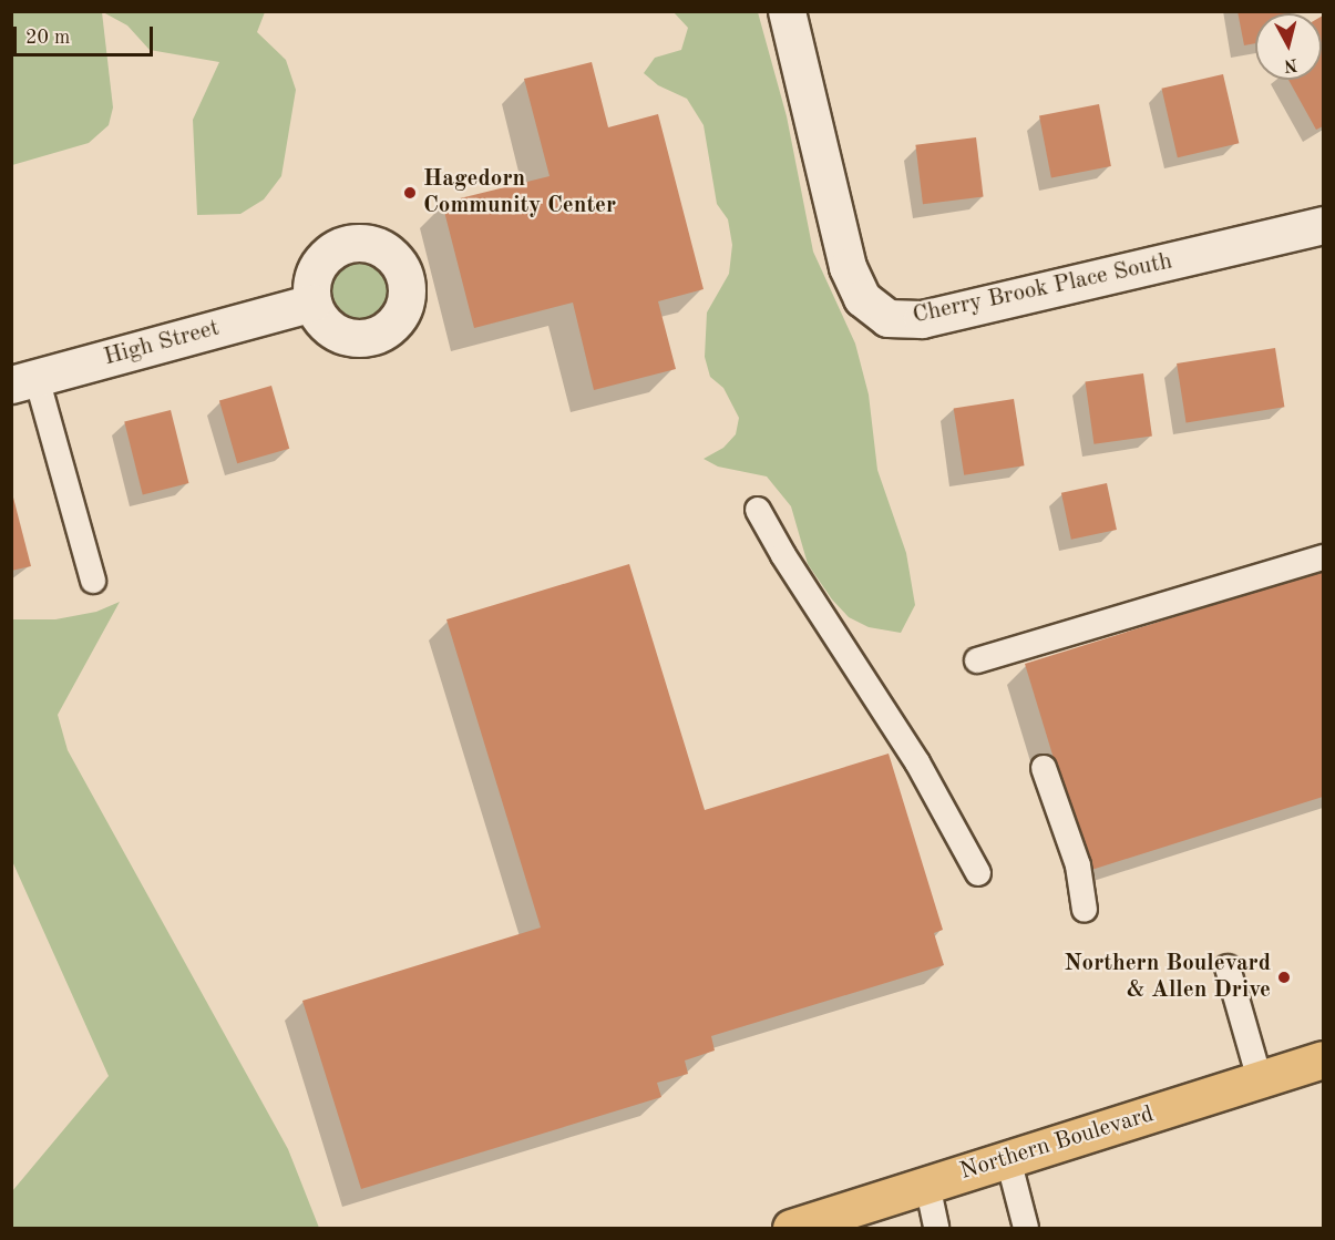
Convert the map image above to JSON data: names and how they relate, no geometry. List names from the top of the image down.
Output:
{
  "streets": {
    "main road": ["Northern Boulevard"],
    "street": ["Cherry Brook Place South", "High Street"]
  },
  "places": ["Hagedorn Community Center", "Northern Boulevard & Allen Drive"],
  "scale_bar": "20 m",
  "north": "bottom"
}
